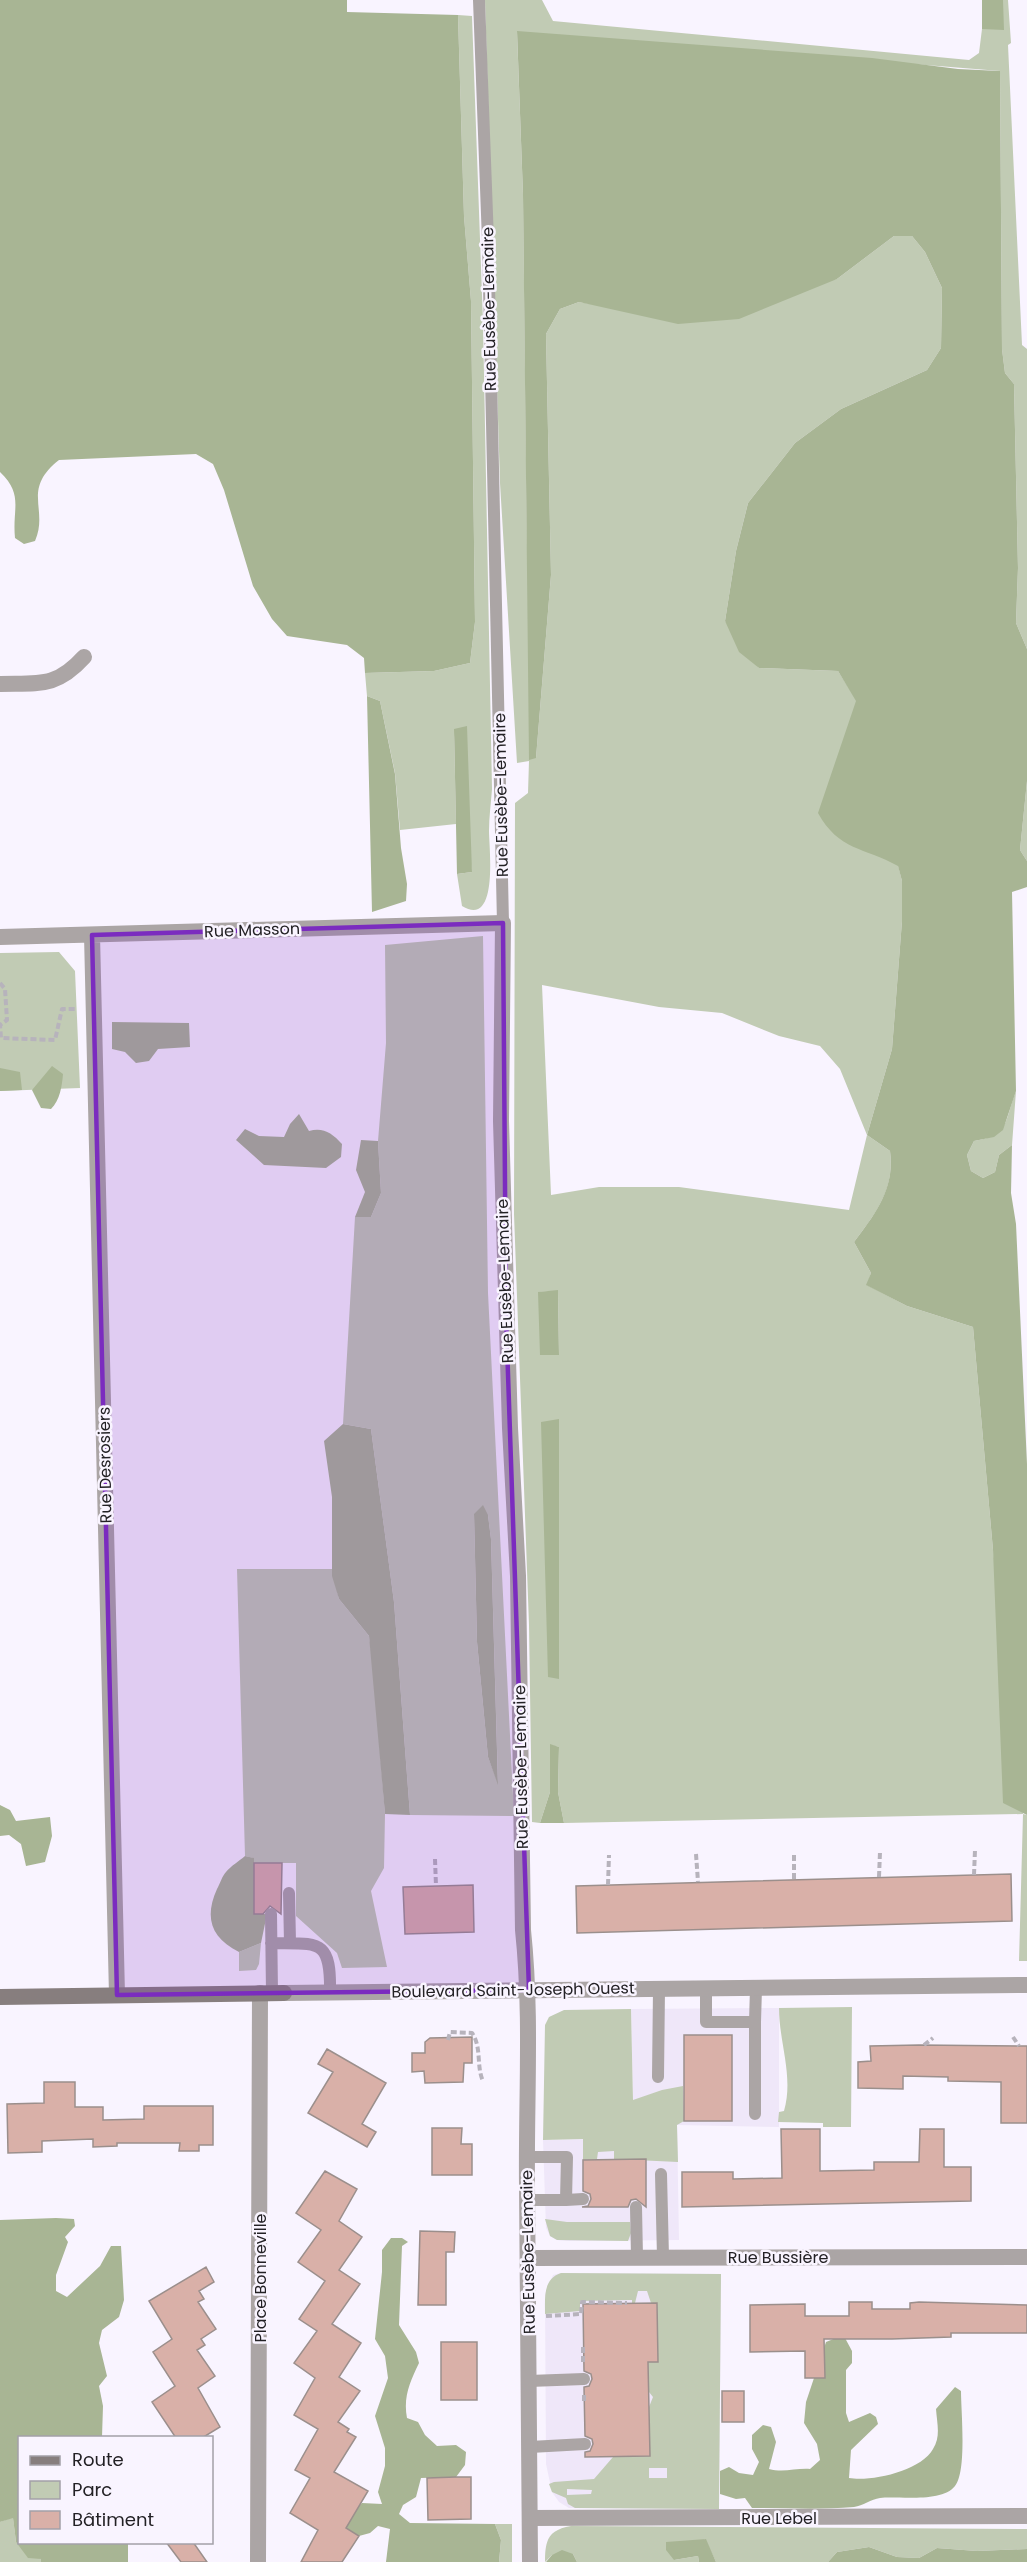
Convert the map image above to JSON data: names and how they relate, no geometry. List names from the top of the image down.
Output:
{
  "streets": {
    "main road": ["Boulevard Saint-Joseph Ouest"],
    "street": [
      "Rue Eusèbe-Lemaire",
      "Rue Masson",
      "Rue Desrosiers",
      "Rue Bussière",
      "Place Bonneville",
      "Rue Lebel"
    ]
  },
  "crossings": [
    ["Rue Eusèbe-Lemaire", "Rue Masson"],
    ["Rue Eusèbe-Lemaire", "Boulevard Saint-Joseph Ouest"],
    ["Rue Eusèbe-Lemaire", "Rue Bussière"],
    ["Rue Eusèbe-Lemaire", "Rue Lebel"],
    ["Rue Masson", "Rue Desrosiers"],
    ["Rue Desrosiers", "Boulevard Saint-Joseph Ouest"],
    ["Boulevard Saint-Joseph Ouest", "Place Bonneville"]
  ],
  "legend": ["Route", "Parc", "Bâtiment"]
}
